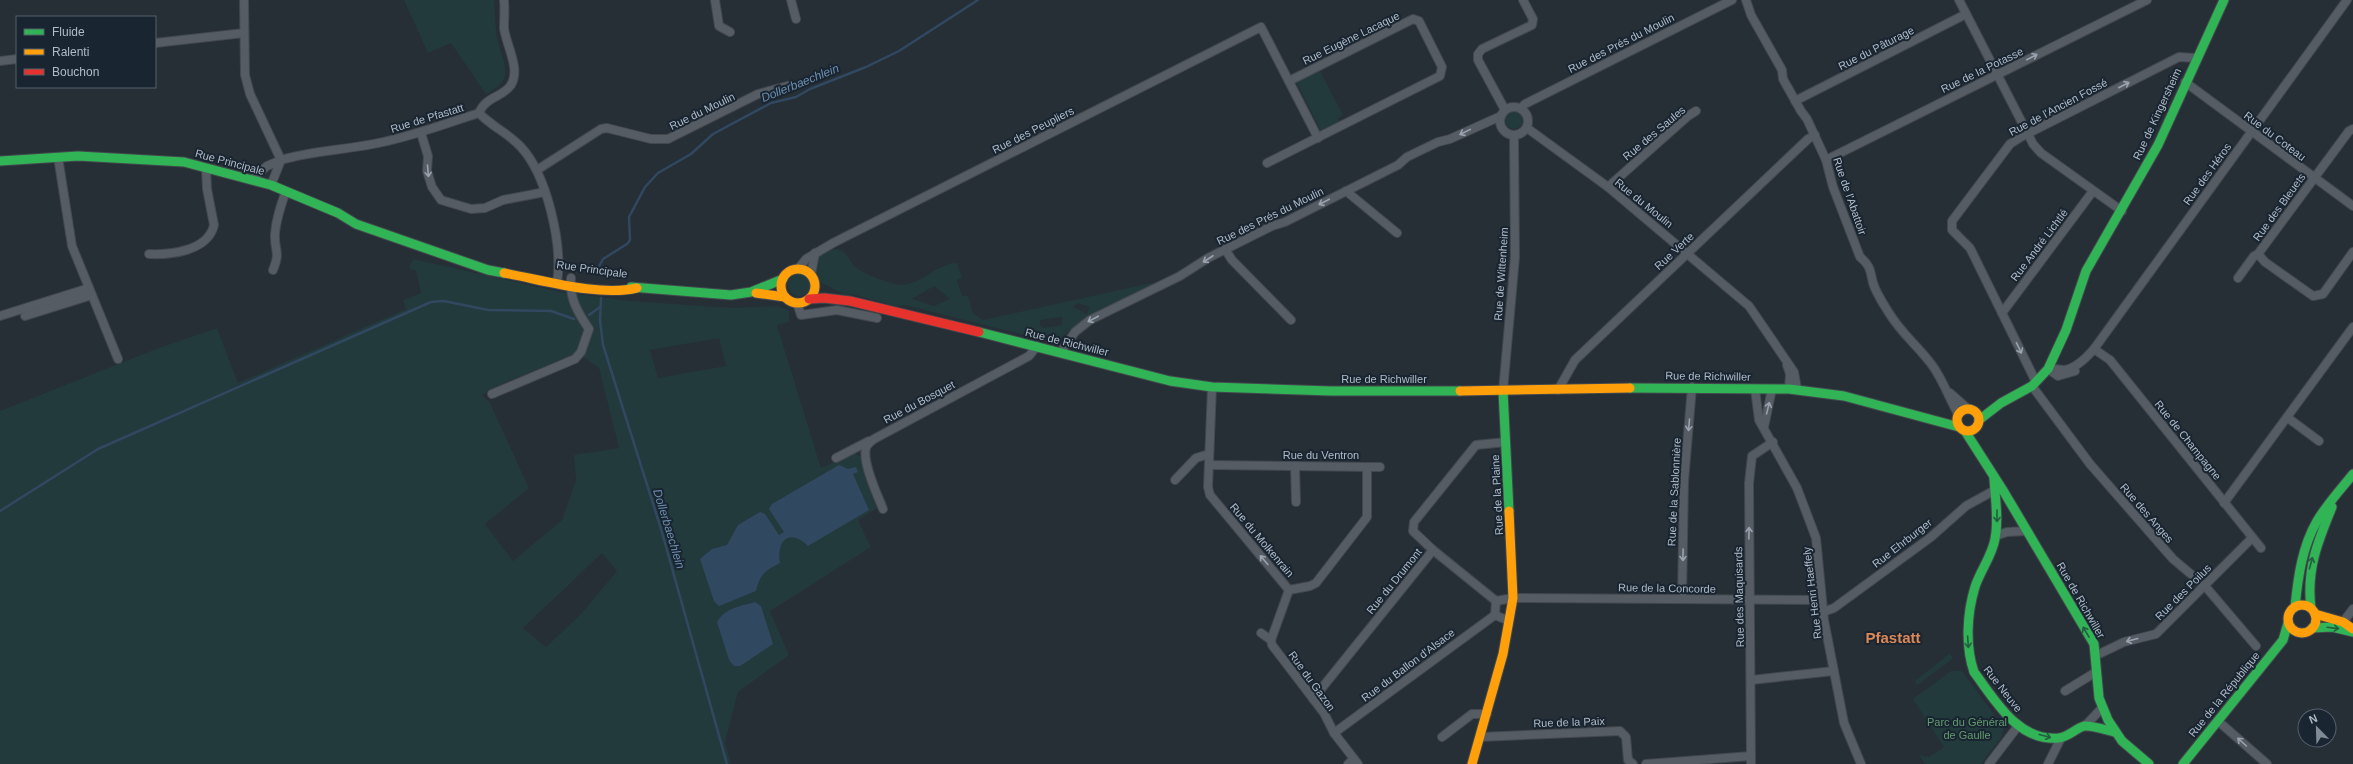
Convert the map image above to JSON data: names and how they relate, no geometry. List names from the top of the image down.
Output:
{
  "streets": {
    "main road": [
      "Rue de Kingersheim",
      "Rue Principale",
      "Rue de Richwiller",
      "Rue de la Plaine",
      "Rue Neuve",
      "Rue de la République"
    ],
    "street": [
      "Rue Eugène Lacaque",
      "Rue des Prés du Moulin",
      "Rue du Pâturage",
      "Rue de la Potasse",
      "Rue de l'Ancien Fossé",
      "Rue du Moulin",
      "Rue de Pfastatt",
      "Rue des Peupliers",
      "Rue des Saules",
      "Rue du Coteau",
      "Rue des Héros",
      "Rue de l'Abattoir",
      "Rue des Bleuets",
      "Rue André Lichtlé",
      "Rue Verte",
      "Rue de Wittenheim",
      "Rue du Bosquet",
      "Rue de Champagne",
      "Rue du Ventron",
      "Rue de la Sablonnière",
      "Rue des Anges",
      "Rue du Molkenrain",
      "Rue Ehrburger",
      "Rue du Drumont",
      "Rue de la Concorde",
      "Rue des Poilus",
      "Rue Henri Haeffely",
      "Rue des Maquisards",
      "Rue du Ballon d'Alsace",
      "Rue du Gazon",
      "Rue de la Paix"
    ]
  },
  "crossings": [
    ["Rue Eugène Lacaque", "Rue des Peupliers"],
    ["Rue des Prés du Moulin", "Rue du Moulin"],
    ["Rue des Prés du Moulin", "Rue de Wittenheim"],
    ["Rue des Prés du Moulin", "Rue de Richwiller"],
    ["Rue du Pâturage", "Rue de l'Abattoir"],
    ["Rue de la Potasse", "Rue de l'Abattoir"],
    ["Rue de l'Ancien Fossé", "Rue de Kingersheim"],
    ["Rue de l'Ancien Fossé", "Rue André Lichtlé"],
    ["Rue de l'Ancien Fossé", "Rue des Anges"],
    ["Rue du Moulin", "Rue de Pfastatt"],
    ["Rue du Moulin", "Rue des Saules"],
    ["Rue du Moulin", "Rue Verte"],
    ["Rue du Moulin", "Rue de Wittenheim"],
    ["Rue du Moulin", "Rue de Richwiller"],
    ["Rue de Kingersheim", "Rue du Coteau"],
    ["Rue de Kingersheim", "Rue des Héros"],
    ["Rue de Pfastatt", "Rue Principale"],
    ["Rue des Peupliers", "Rue de Richwiller"],
    ["Rue du Coteau", "Rue des Héros"],
    ["Rue du Coteau", "Rue des Bleuets"],
    ["Rue des Héros", "Rue de Champagne"],
    ["Rue de l'Abattoir", "Rue Verte"],
    ["Rue de l'Abattoir", "Rue de Richwiller"],
    ["Rue Verte", "Rue de Richwiller"],
    ["Rue de Wittenheim", "Rue de Richwiller"],
    ["Rue de Wittenheim", "Rue de la Plaine"],
    ["Rue de Richwiller", "Rue du Bosquet"],
    ["Rue de Richwiller", "Rue de la Sablonnière"],
    ["Rue de Richwiller", "Rue de la Plaine"],
    ["Rue de Richwiller", "Rue du Molkenrain"],
    ["Rue de Richwiller", "Rue des Poilus"],
    ["Rue de Richwiller", "Rue Henri Haeffely"],
    ["Rue de Richwiller", "Rue Neuve"],
    ["Rue de Champagne", "Rue des Poilus"],
    ["Rue du Ventron", "Rue du Molkenrain"],
    ["Rue de la Sablonnière", "Rue de la Concorde"],
    ["Rue de la Plaine", "Rue du Drumont"],
    ["Rue de la Plaine", "Rue de la Concorde"],
    ["Rue de la Plaine", "Rue de la Paix"],
    ["Rue des Anges", "Rue des Poilus"],
    ["Rue du Molkenrain", "Rue du Gazon"],
    ["Rue Ehrburger", "Rue Henri Haeffely"],
    ["Rue Ehrburger", "Rue Neuve"],
    ["Rue du Drumont", "Rue du Gazon"],
    ["Rue de la Concorde", "Rue Henri Haeffely"],
    ["Rue de la Concorde", "Rue des Maquisards"],
    ["Rue Henri Haeffely", "Rue des Maquisards"],
    ["Rue du Ballon d'Alsace", "Rue du Gazon"]
  ],
  "one_way": [
    "Rue des Prés du Moulin",
    "Rue de la Potasse",
    "Rue de la Sablonnière",
    "Rue du Molkenrain",
    "Rue des Poilus",
    "Rue des Maquisards",
    "Rue Neuve"
  ],
  "districts": ["Pfastatt"],
  "water": ["Dollerbaechlein"],
  "parks": ["Parc du Général de Gaulle"],
  "legend": ["Fluide", "Ralenti", "Bouchon"],
  "north": "top left"
}
